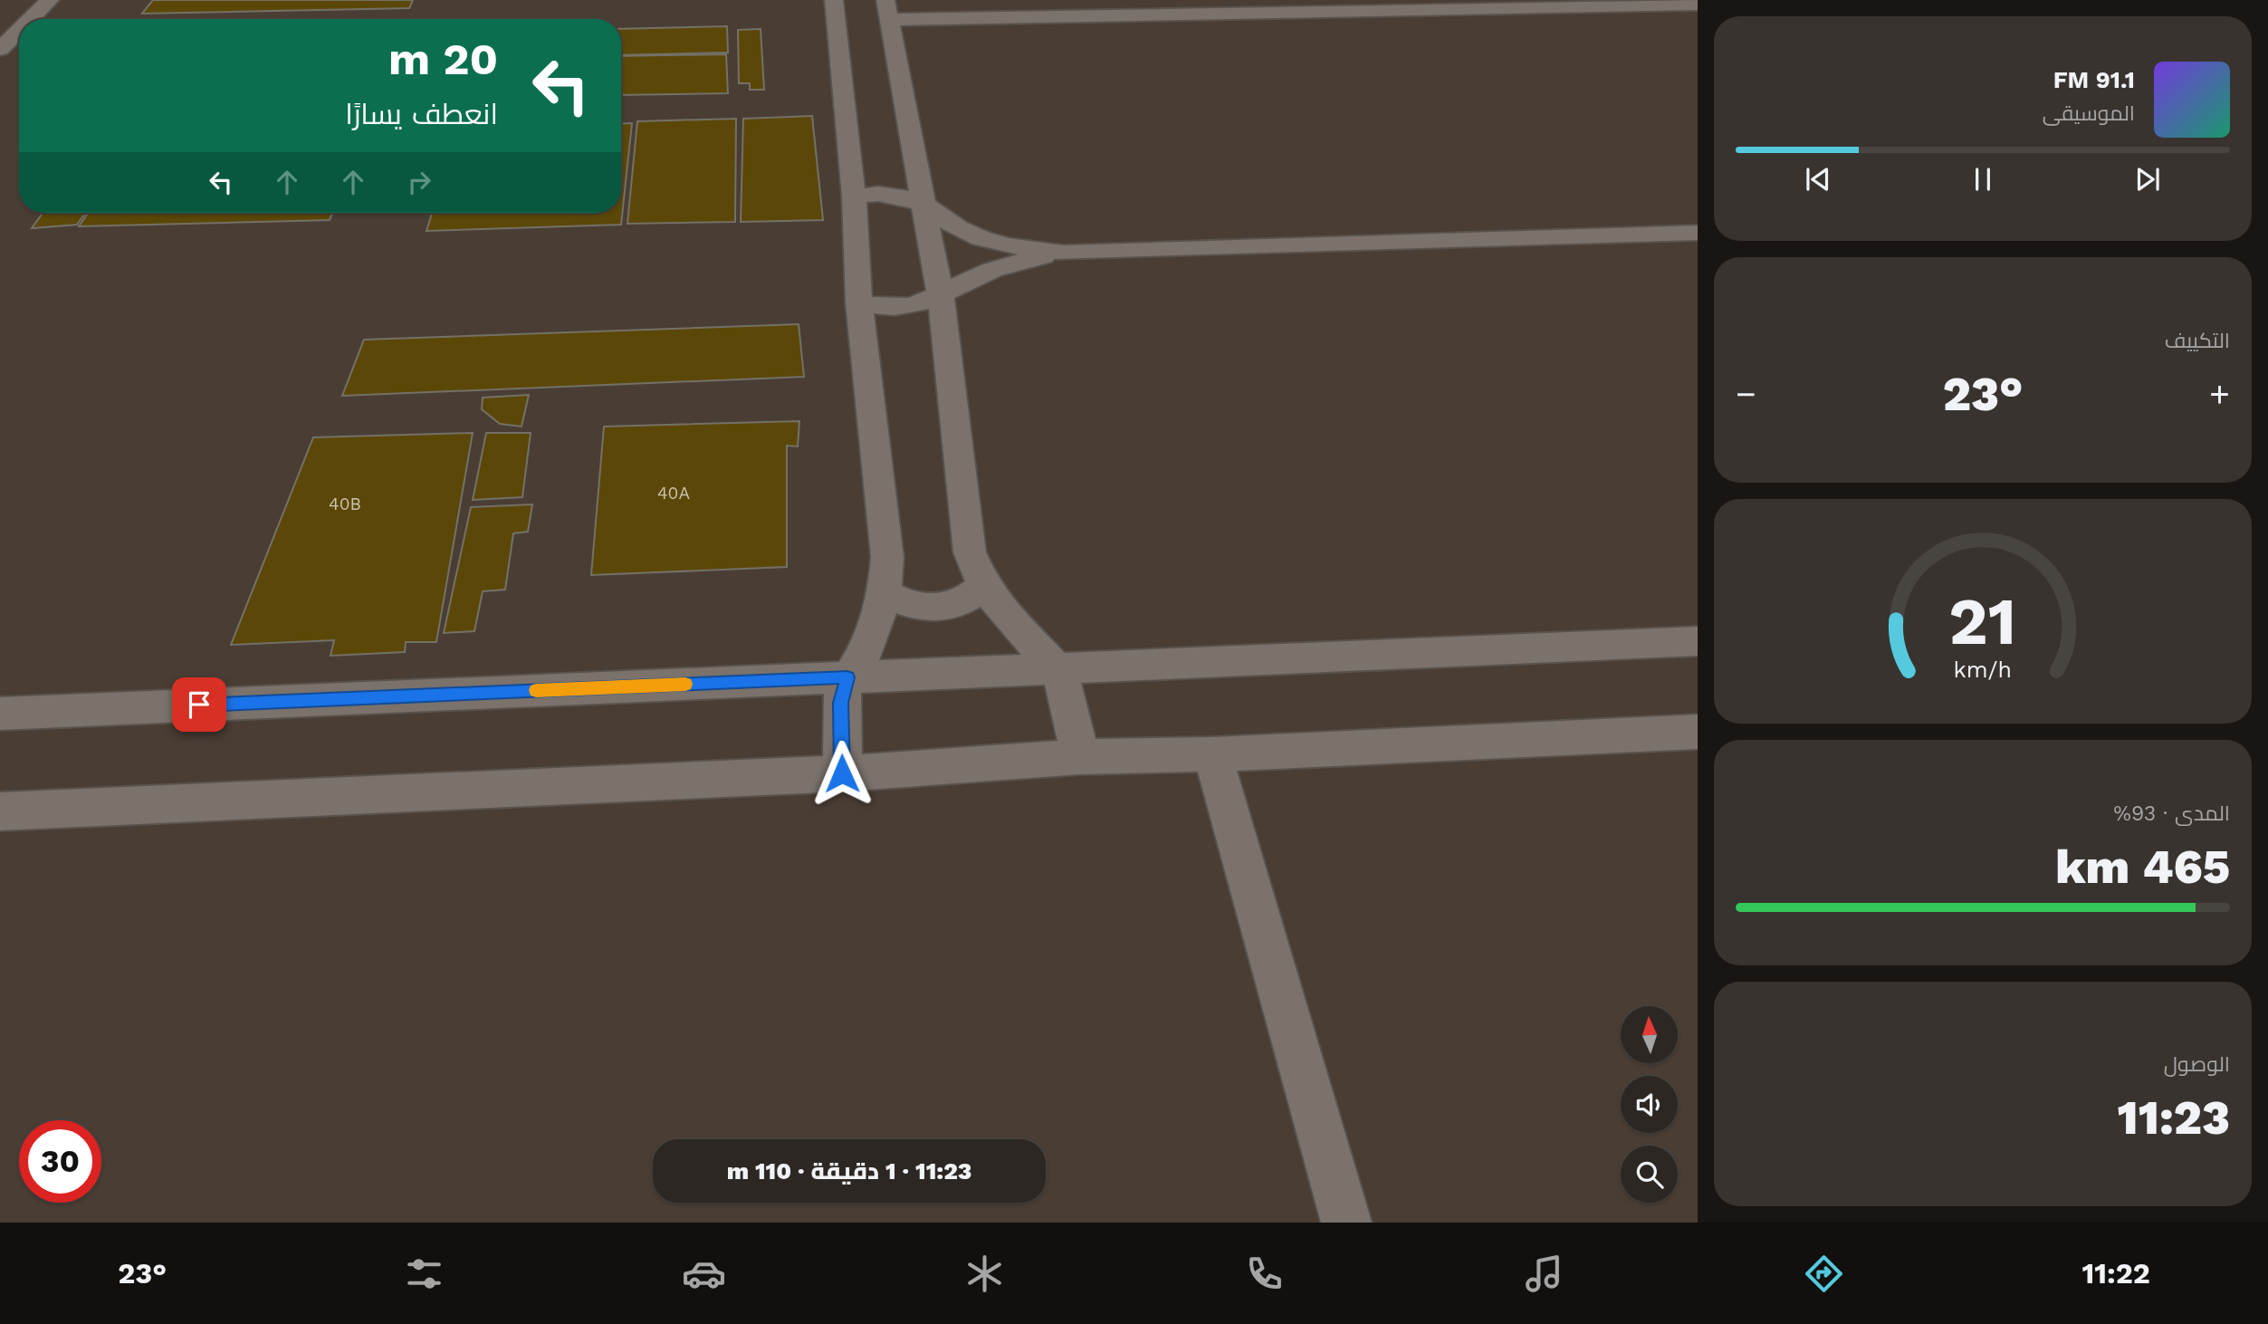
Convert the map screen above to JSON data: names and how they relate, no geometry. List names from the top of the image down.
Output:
{
  "house_numbers": ["40A", "40B"],
  "north": "top",
  "page": {
    "turn": ["20 m", "انعطف يسارًا"],
    "song": ["91.1 FM", "الموسيقى"],
    "tile": [
      "التكييف",
      ["المدى · 93%", "465 km"],
      ["الوصول", "11:23"]
    ],
    "heat": ["−", "23°", "+"],
    "limit": "30",
    "trip": "11:23 · 1 دقيقة · 110 m",
    "tabs": ["11:22", "23°"],
    "gauge": ["21", "km/h"]
  }
}
